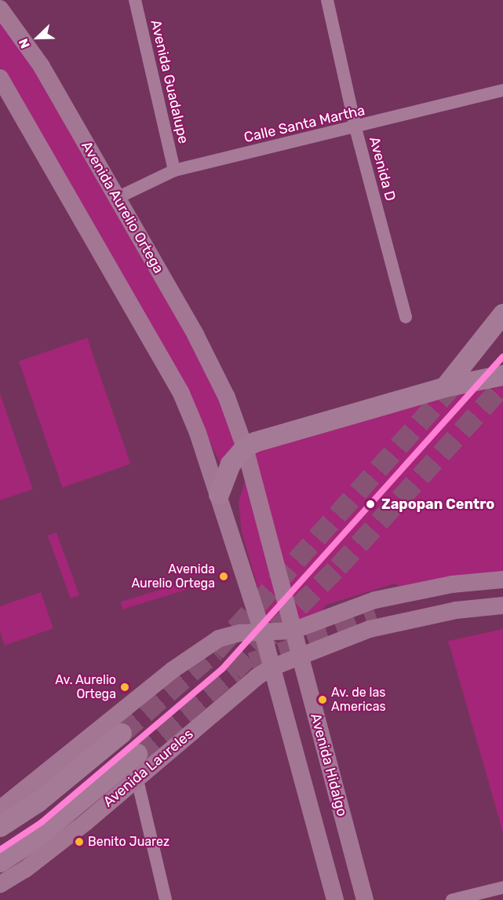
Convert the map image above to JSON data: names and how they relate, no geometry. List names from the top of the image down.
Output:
{
  "streets": {
    "main road": ["Avenida Aurelio Ortega", "Avenida Hidalgo", "Avenida Laureles"],
    "street": ["Avenida Guadalupe", "Calle Santa Martha", "Avenida D"]
  },
  "crossings": [
    ["Avenida Guadalupe", "Calle Santa Martha"],
    ["Calle Santa Martha", "Avenida D"],
    ["Calle Santa Martha", "Avenida Aurelio Ortega"],
    ["Avenida Aurelio Ortega", "Avenida Hidalgo"],
    ["Avenida Hidalgo", "Avenida Laureles"]
  ],
  "places": [
    "Zapopan Centro",
    "Avenida Aurelio Ortega",
    "Av. Aurelio Ortega",
    "Av. de las Americas",
    "Benito Juarez"
  ],
  "north": "bottom left"
}
